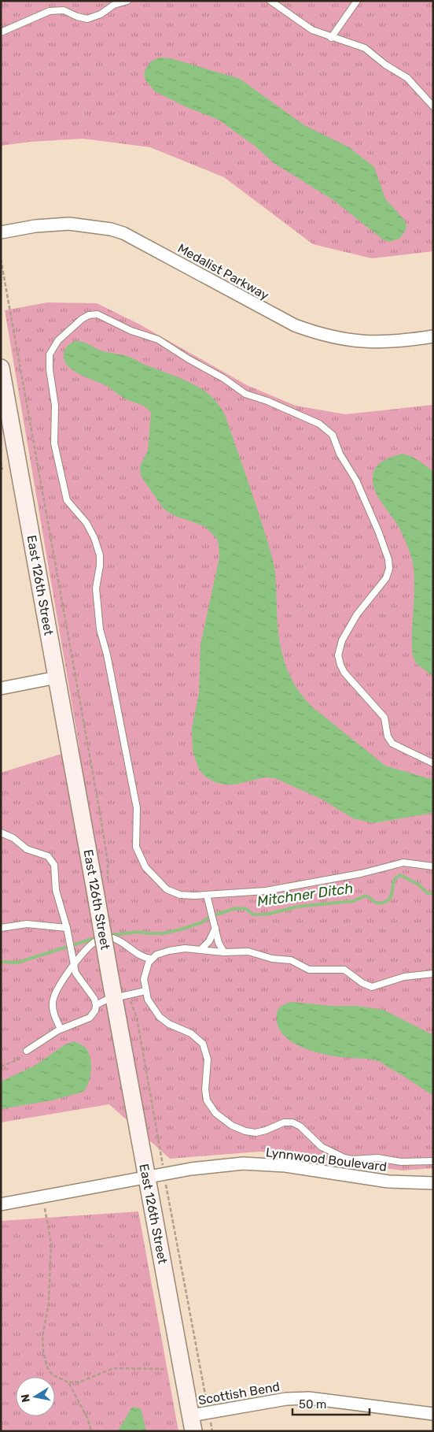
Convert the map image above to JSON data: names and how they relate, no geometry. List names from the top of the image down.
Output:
{
  "streets": {
    "street": [
      "Medalist Parkway",
      "East 126th Street",
      "Lynnwood Boulevard",
      "Scottish Bend"
    ]
  },
  "crossings": [
    ["East 126th Street", "Lynnwood Boulevard"],
    ["East 126th Street", "Scottish Bend"]
  ],
  "water": ["Mitchner Ditch"],
  "scale_bar": "50 m",
  "north": "left"
}
